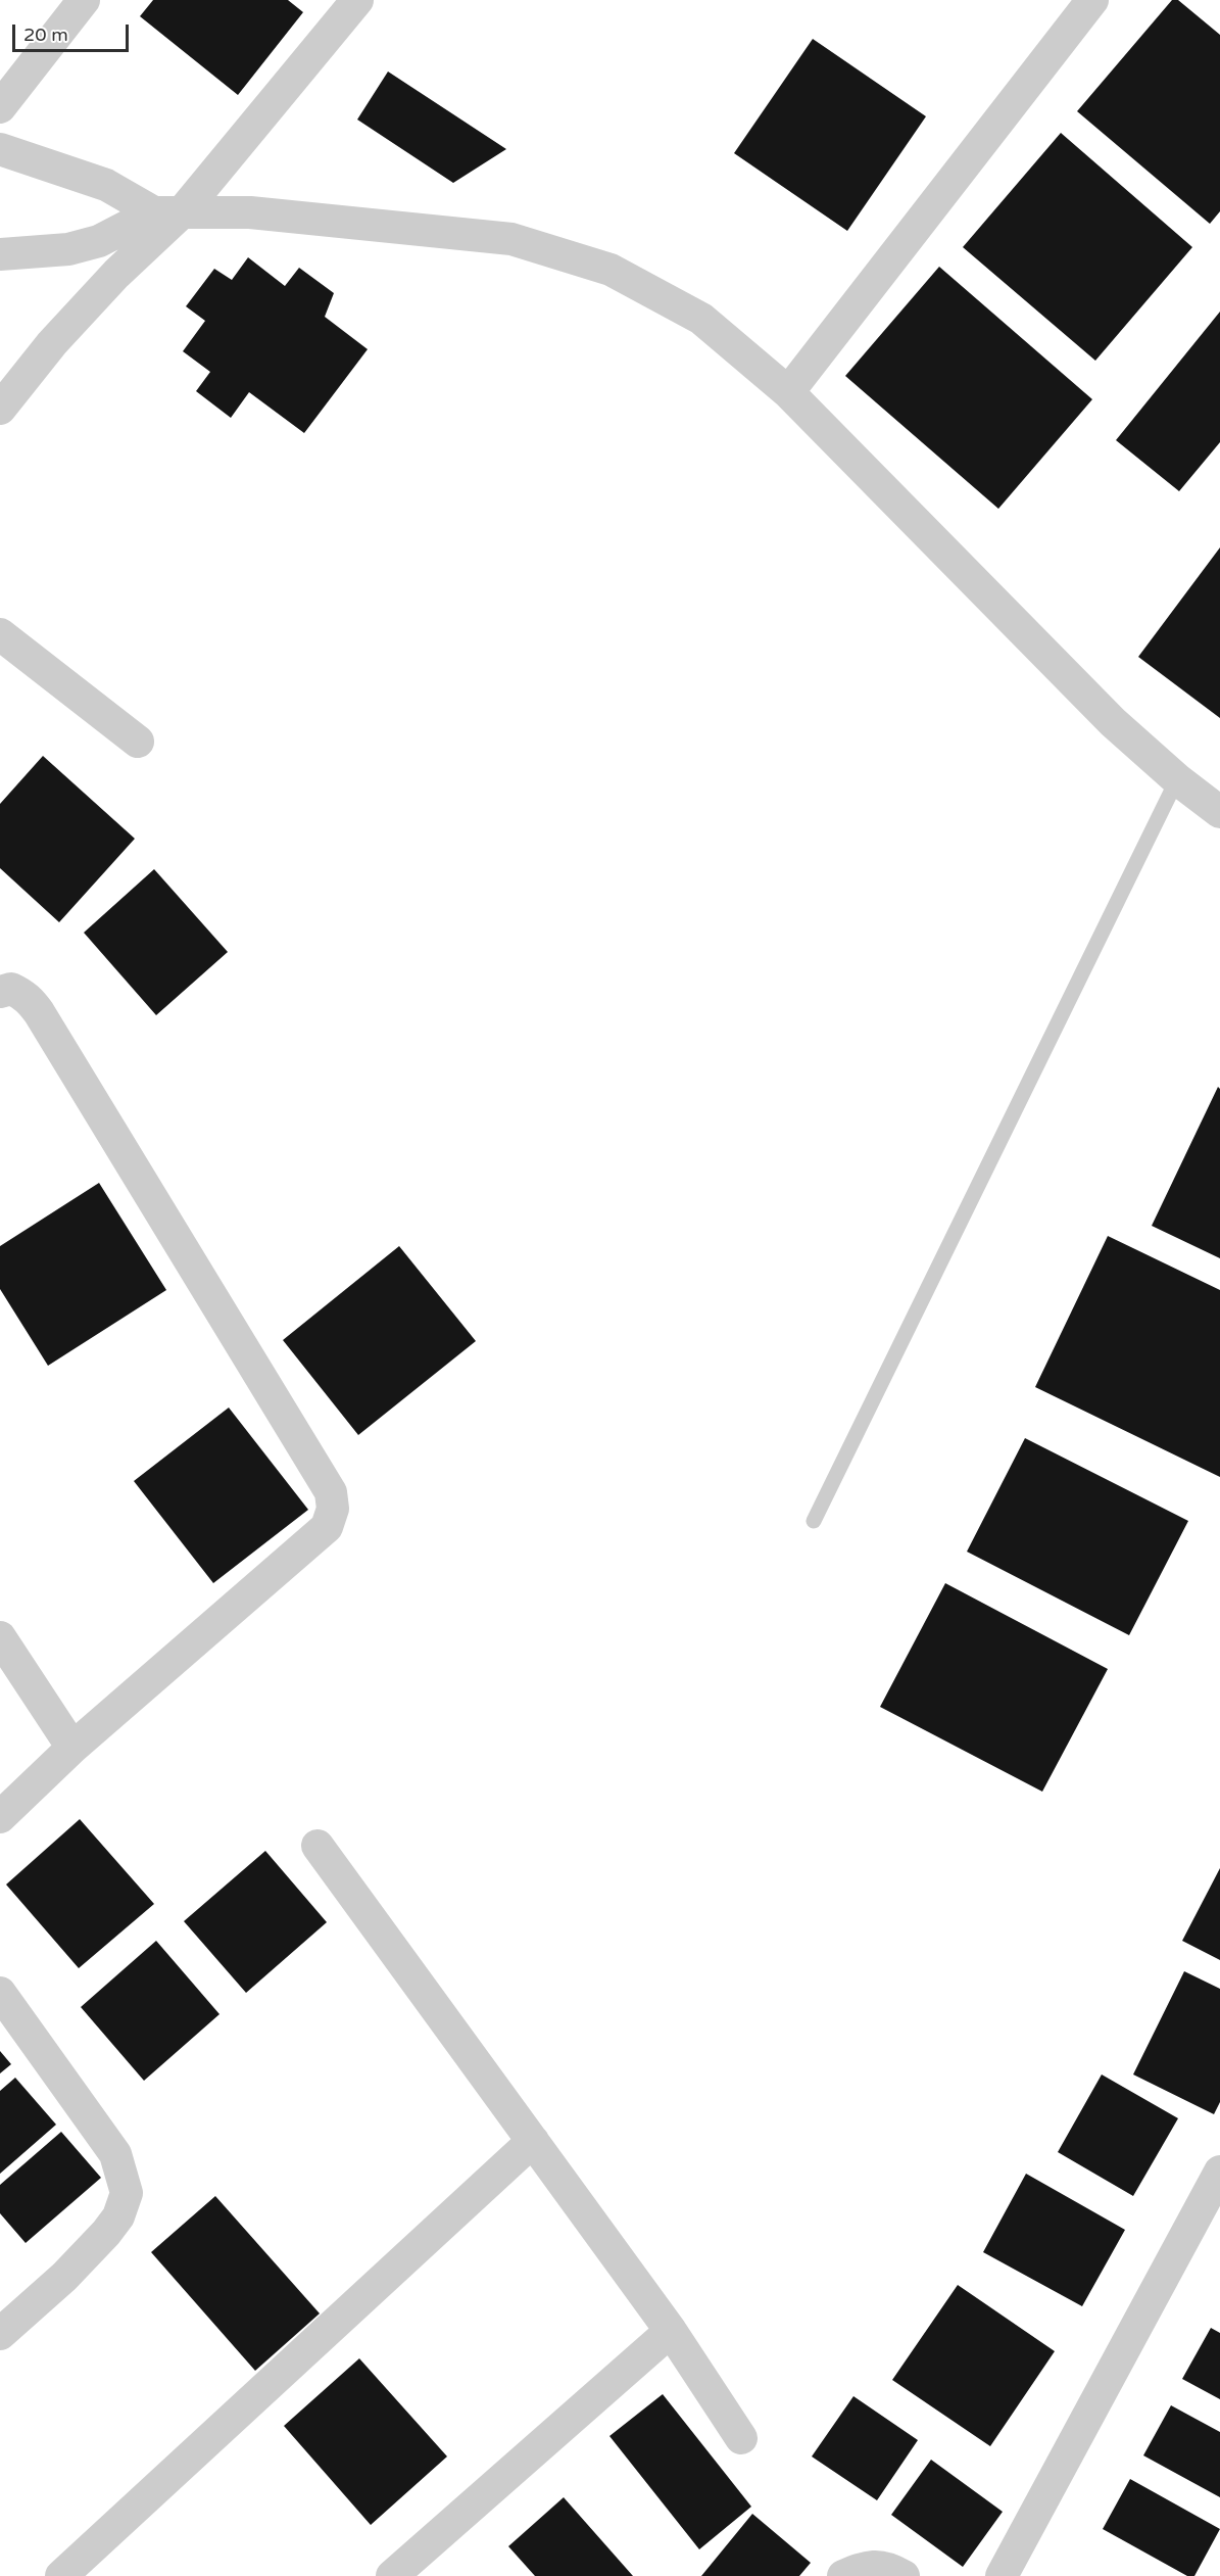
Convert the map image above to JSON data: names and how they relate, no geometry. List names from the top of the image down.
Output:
{
  "scale_bar": "20 m"
}
